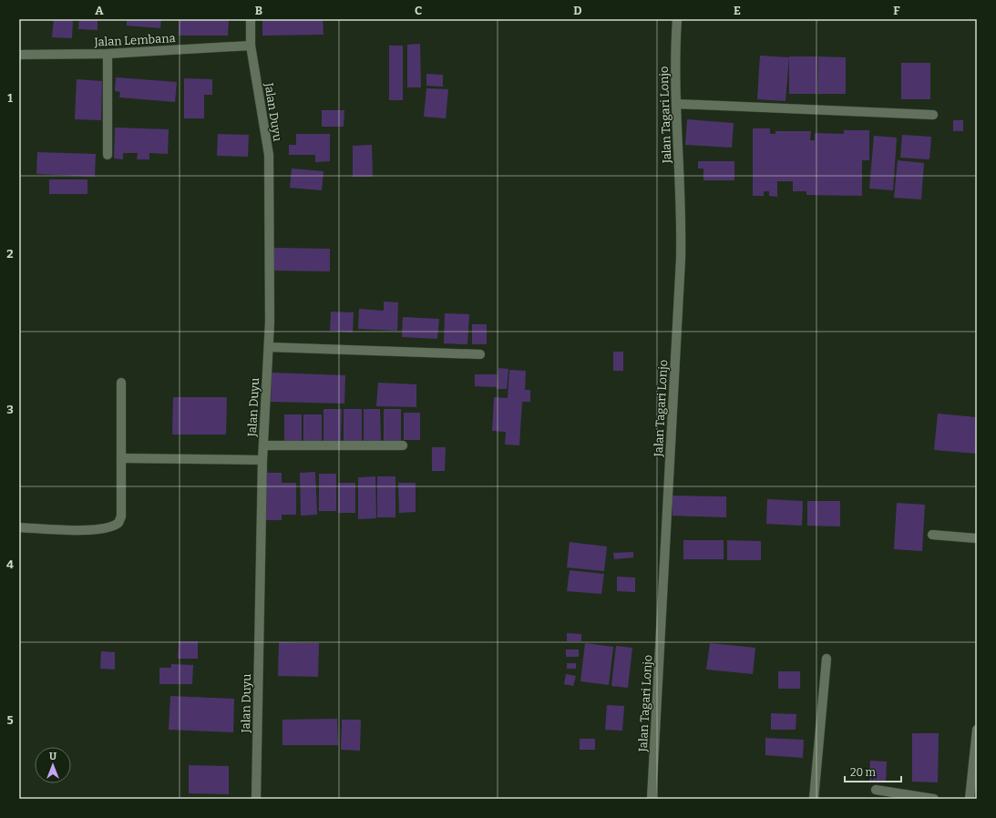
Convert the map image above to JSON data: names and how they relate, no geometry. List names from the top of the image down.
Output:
{
  "streets": {
    "street": ["Jalan Lembana", "Jalan Duyu", "Jalan Tagari Lonjo"]
  },
  "crossings": [
    ["Jalan Lembana", "Jalan Duyu"]
  ],
  "scale_bar": "20 m",
  "north": "top",
  "grid": {
    "columns": [
      "A",
      "B",
      "C",
      "D",
      "E",
      "F"
    ],
    "rows": [
      "1",
      "2",
      "3",
      "4",
      "5"
    ]
  }
}
